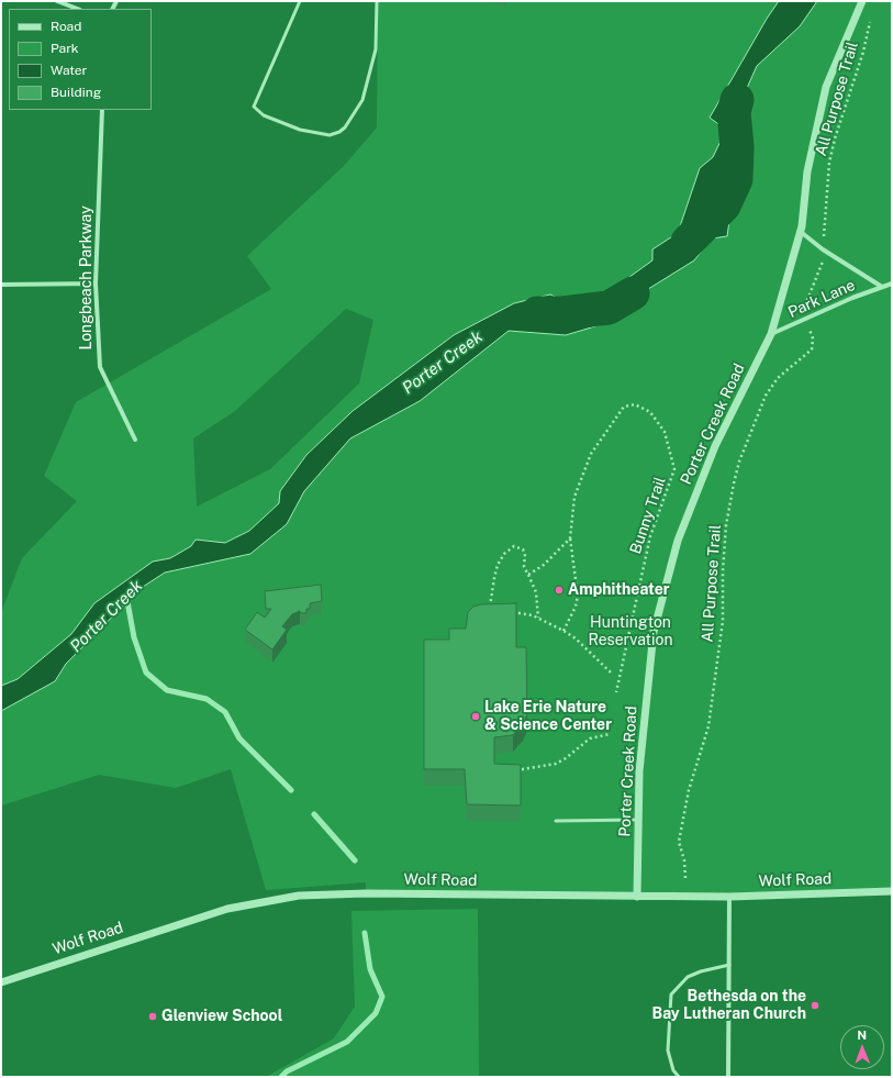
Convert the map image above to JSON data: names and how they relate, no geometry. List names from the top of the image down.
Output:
{
  "streets": {
    "street": [
      "Longbeach Parkway",
      "Park Lane",
      "Porter Creek Road",
      "Wolf Road"
    ],
    "path": ["All Purpose Trail", "Bunny Trail"]
  },
  "crossings": [
    ["Park Lane", "Porter Creek Road"],
    ["Porter Creek Road", "Wolf Road"]
  ],
  "water": ["Porter Creek"],
  "parks": ["Huntington Reservation"],
  "places": [
    "Amphitheater",
    "Lake Erie Nature & Science Center",
    "Bethesda on the Bay Lutheran Church",
    "Glenview School"
  ],
  "legend": [
    "Road",
    "Park",
    "Water",
    "Building"
  ],
  "north": "top"
}
